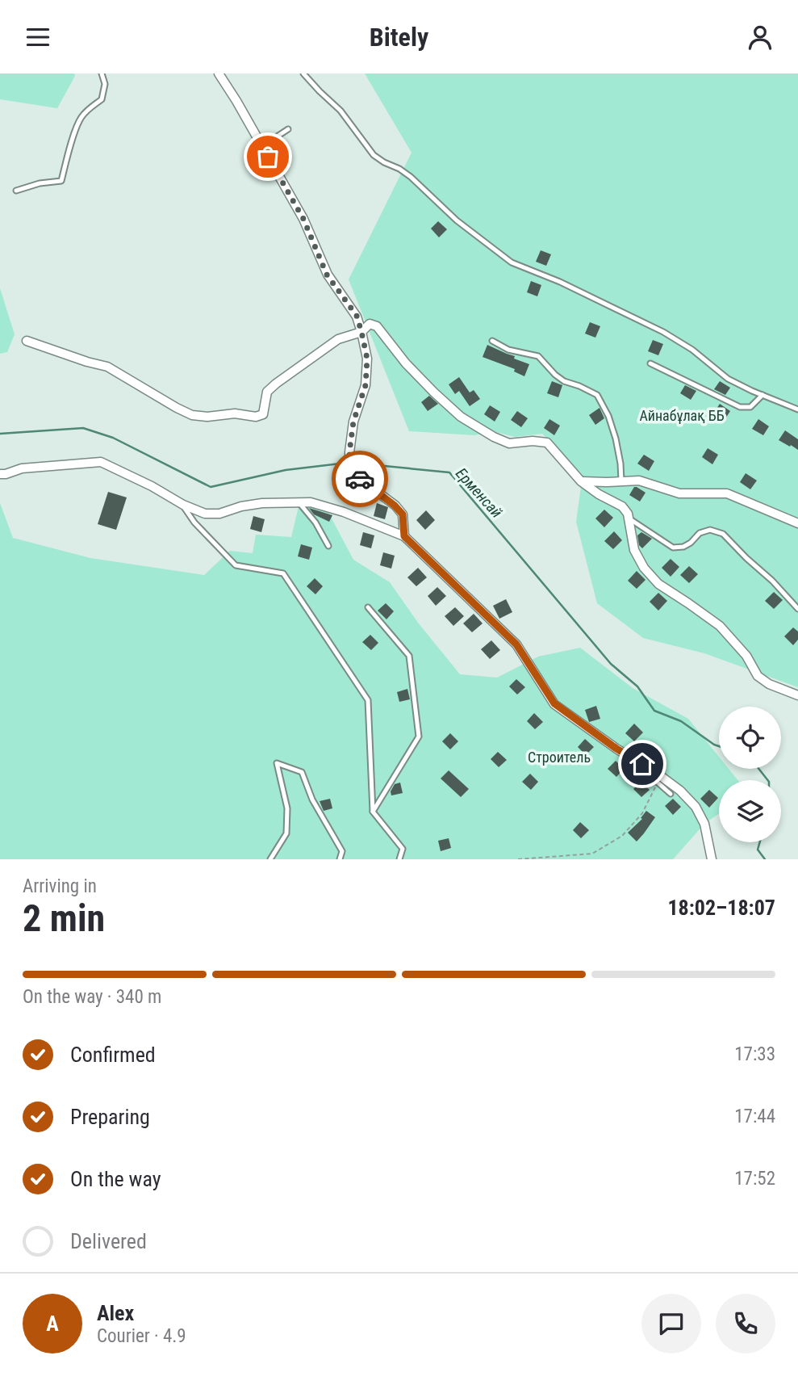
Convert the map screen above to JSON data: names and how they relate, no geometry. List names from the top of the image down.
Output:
{
  "water": ["Ерменсай"],
  "parks": ["Айнабұлақ ББ", "Строитель"],
  "page": {
    "header": "Bitely",
    "heading": ["2 min", "Arriving in", "18:02–18:07"],
    "panel": ["Alex", "Courier · 4.9"],
    "bar": "On the way · 340 m",
    "list": [
      ["Confirmed", "17:33"],
      ["Preparing", "17:44"],
      ["On the way", "17:52"],
      "Delivered"
    ],
    "round": "A"
  }
}
